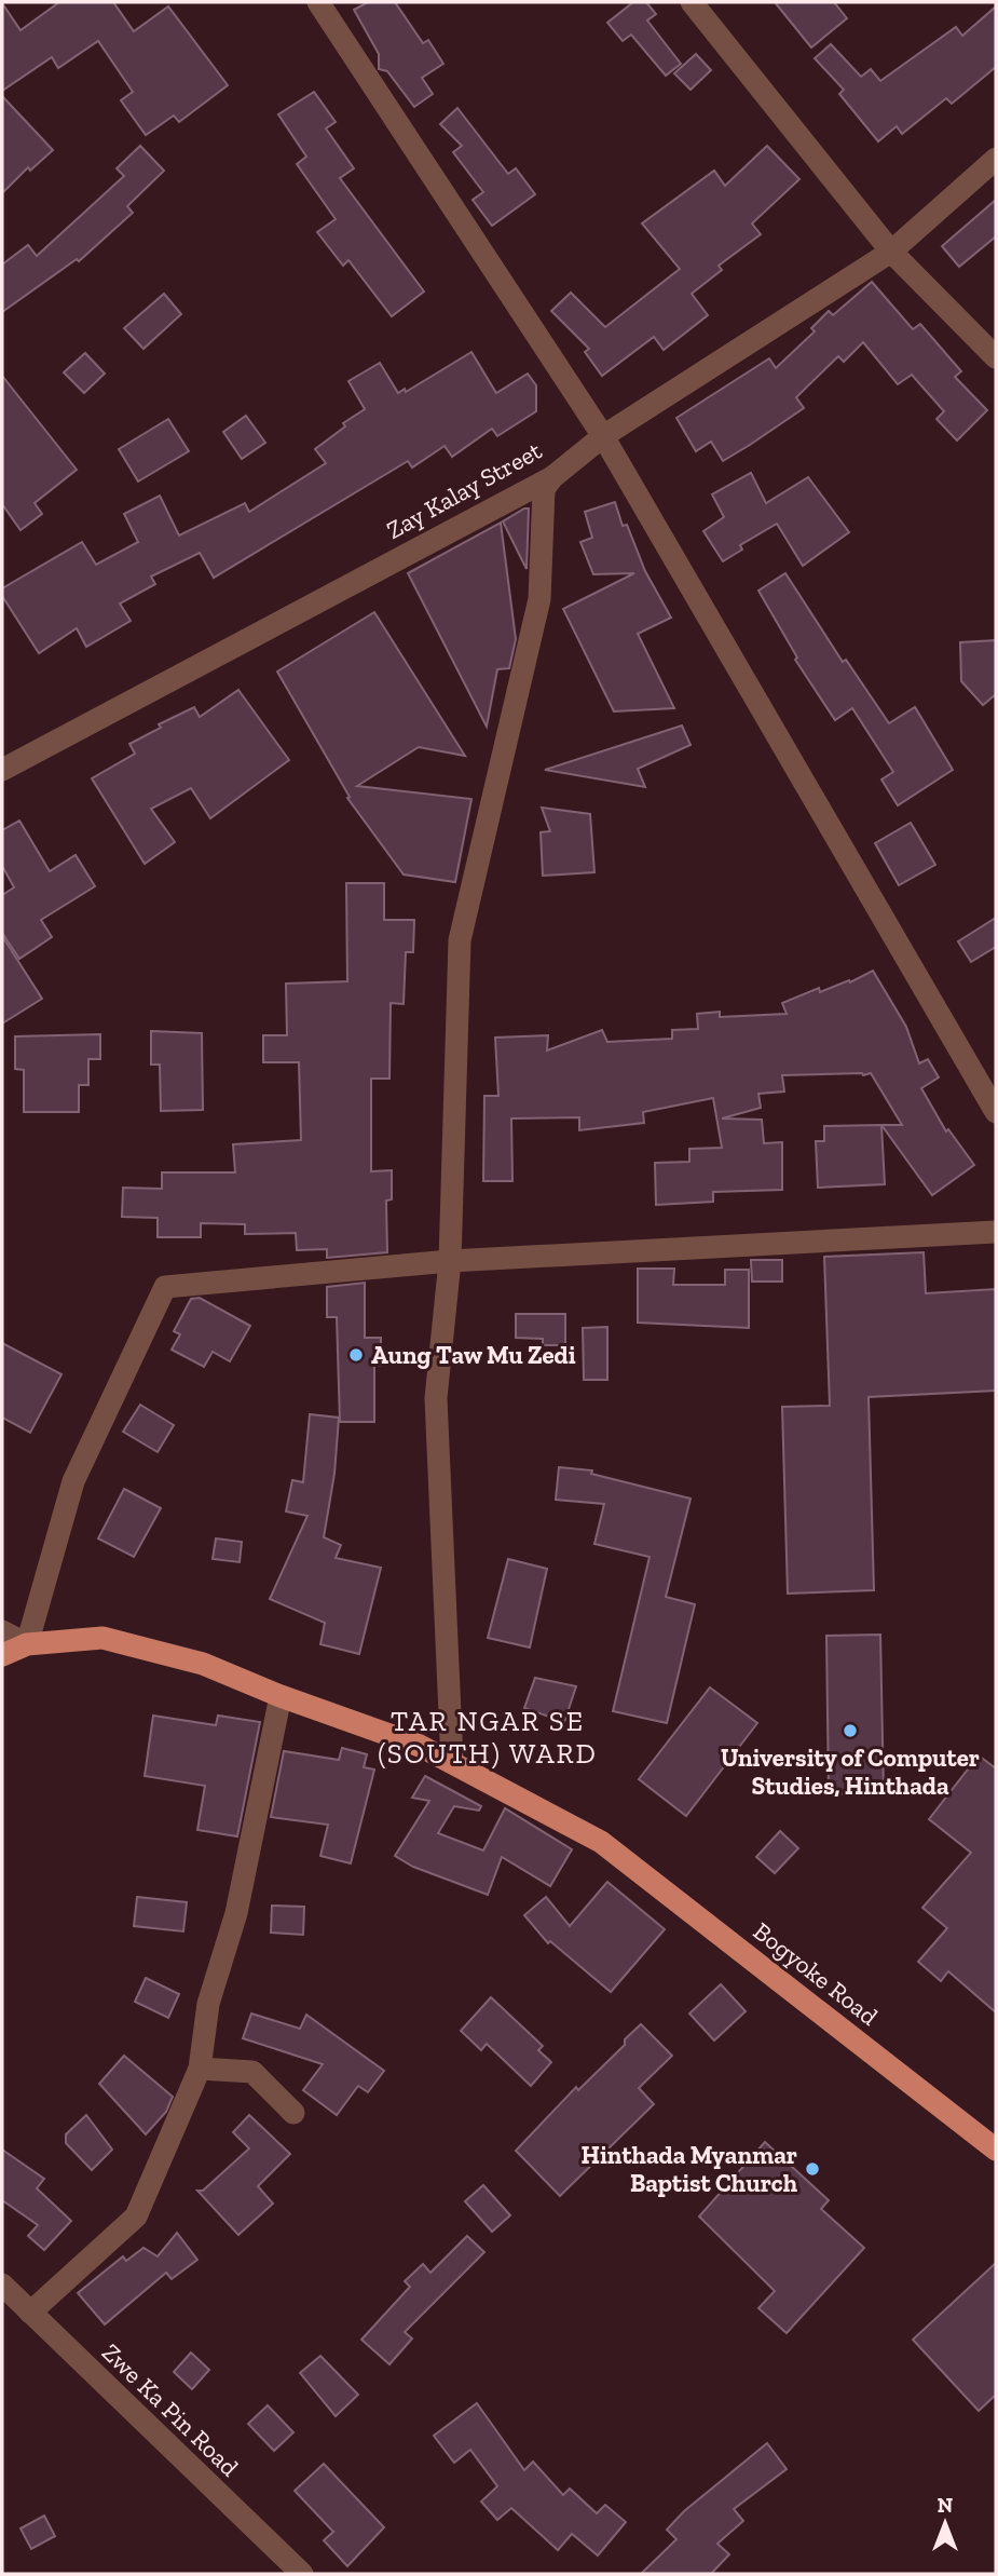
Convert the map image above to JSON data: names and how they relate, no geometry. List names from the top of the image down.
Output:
{
  "streets": {
    "main road": ["Bogyoke Road"],
    "street": ["Zay Kalay Street", "Zwe Ka Pin Road"]
  },
  "districts": ["TAR NGAR SE (SOUTH) WARD"],
  "places": ["Aung Taw Mu Zedi", "University of Computer Studies, Hinthada", "Hinthada Myanmar Baptist Church"],
  "north": "top"
}
